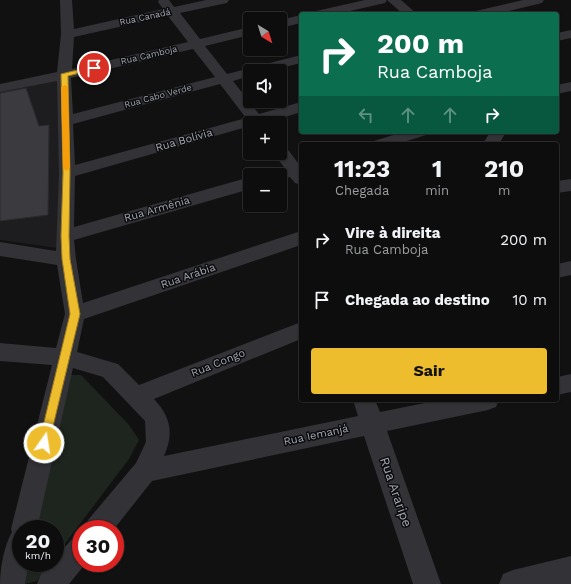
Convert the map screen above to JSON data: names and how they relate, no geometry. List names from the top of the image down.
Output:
{
  "streets": {
    "street": [
      "Rua Canadá",
      "Rua Camboja",
      "Rua Cabo Verde",
      "Rua Bolívia",
      "Rua Armênia",
      "Rua Arábia",
      "Rua Congo",
      "Rua Iemanjá",
      "Rua Araripe"
    ]
  },
  "crossings": [
    ["Rua Iemanjá", "Rua Araripe"]
  ],
  "north": "bottom right",
  "page": {
    "map_buttons": ["+", "−"],
    "turn": ["200 m", "Rua Camboja"],
    "eta": [
      "11:23",
      "Chegada",
      "1",
      "min",
      "210",
      "m"
    ],
    "list": [
      {
        "name": "Vire à direita",
        "note": "Rua Camboja",
        "value": "200 m"
      },
      {
        "name": "Chegada ao destino",
        "value": "10 m"
      }
    ],
    "buttons": "Sair",
    "speed": "20 km/h",
    "limit": "30"
  }
}
